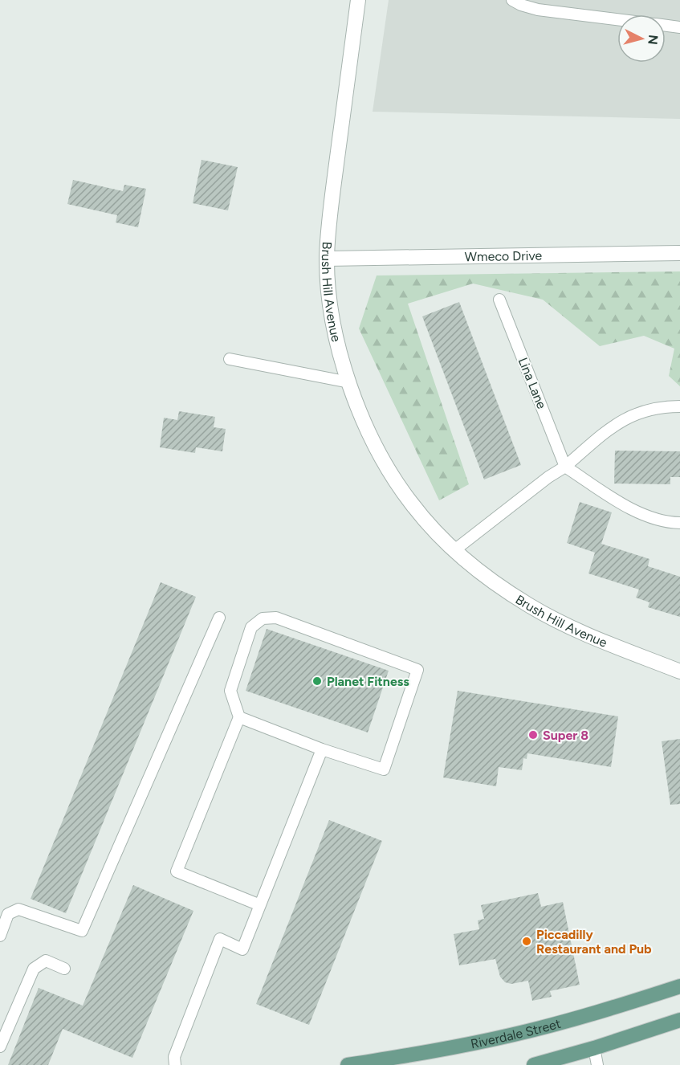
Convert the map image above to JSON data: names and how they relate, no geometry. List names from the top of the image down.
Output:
{
  "streets": {
    "main road": ["Riverdale Street"],
    "street": ["Wmeco Drive", "Brush Hill Avenue"],
    "lane": ["Lina Lane"]
  },
  "crossings": [
    ["Wmeco Drive", "Brush Hill Avenue"]
  ],
  "places": ["Planet Fitness", "Super 8", "Piccadilly Restaurant and Pub"],
  "north": "right"
}
